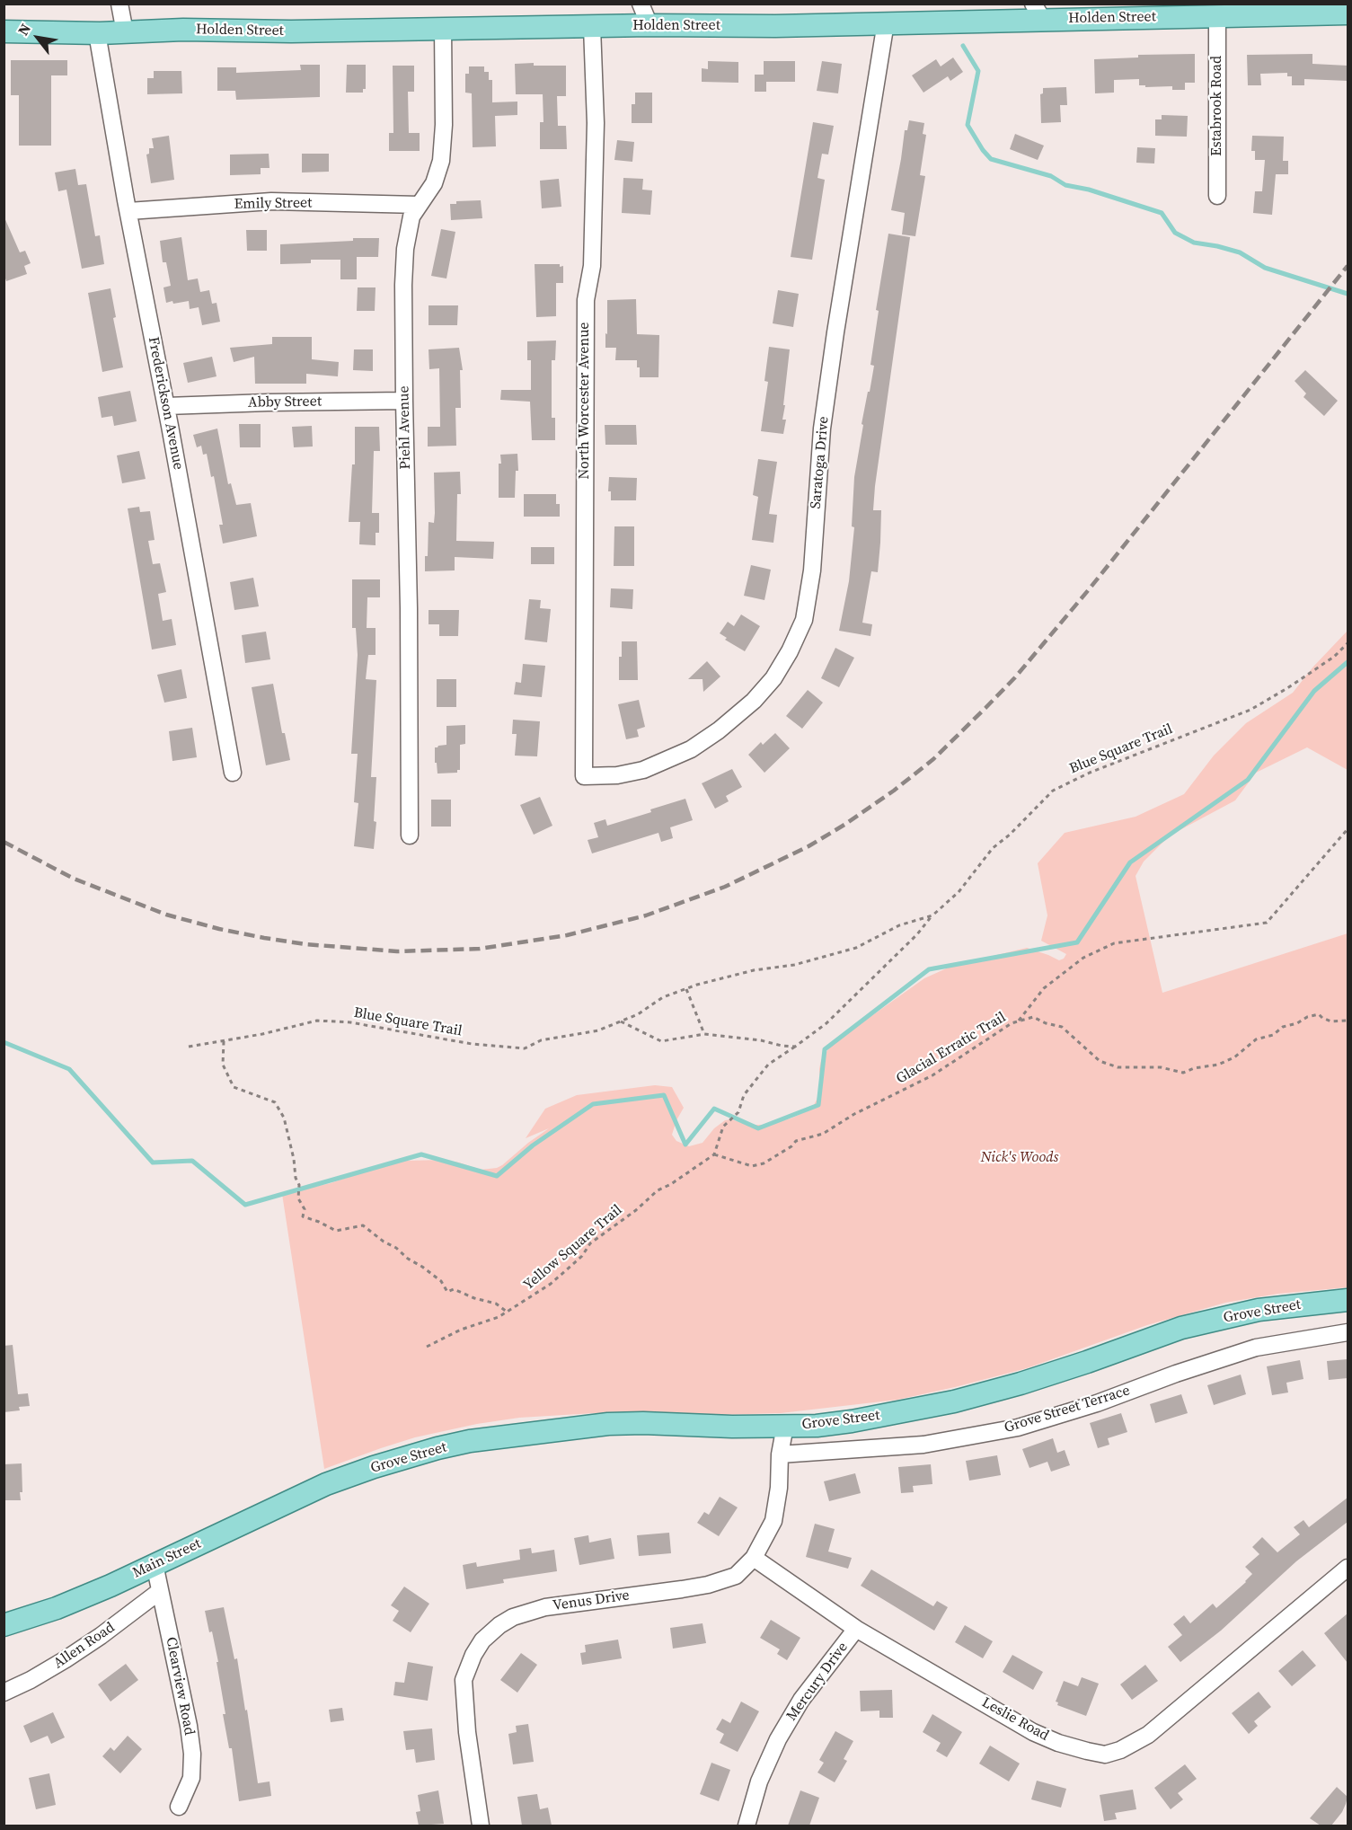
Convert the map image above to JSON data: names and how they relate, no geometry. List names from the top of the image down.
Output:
{
  "streets": {
    "main road": ["Holden Street", "Grove Street", "Main Street"],
    "street": [
      "Estabrook Road",
      "Emily Street",
      "North Worcester Avenue",
      "Abby Street",
      "Frederickson Avenue",
      "Piehl Avenue",
      "Saratoga Drive",
      "Grove Street Terrace",
      "Venus Drive",
      "Allen Road",
      "Mercury Drive",
      "Clearview Road",
      "Leslie Road"
    ],
    "path": ["Blue Square Trail", "Glacial Erratic Trail", "Yellow Square Trail"]
  },
  "crossings": [
    ["Holden Street", "Estabrook Road"],
    ["Holden Street", "North Worcester Avenue"],
    ["Holden Street", "Frederickson Avenue"],
    ["Holden Street", "Piehl Avenue"],
    ["Holden Street", "Saratoga Drive"],
    ["Emily Street", "Frederickson Avenue"],
    ["Emily Street", "Piehl Avenue"],
    ["North Worcester Avenue", "Saratoga Drive"],
    ["Abby Street", "Frederickson Avenue"],
    ["Abby Street", "Piehl Avenue"],
    ["Glacial Erratic Trail", "Yellow Square Trail"],
    ["Grove Street", "Main Street"],
    ["Grove Street", "Venus Drive"],
    ["Grove Street Terrace", "Venus Drive"],
    ["Main Street", "Clearview Road"],
    ["Venus Drive", "Leslie Road"],
    ["Allen Road", "Clearview Road"],
    ["Mercury Drive", "Leslie Road"]
  ],
  "parks": ["Nick's Woods"],
  "north": "top left"
}
